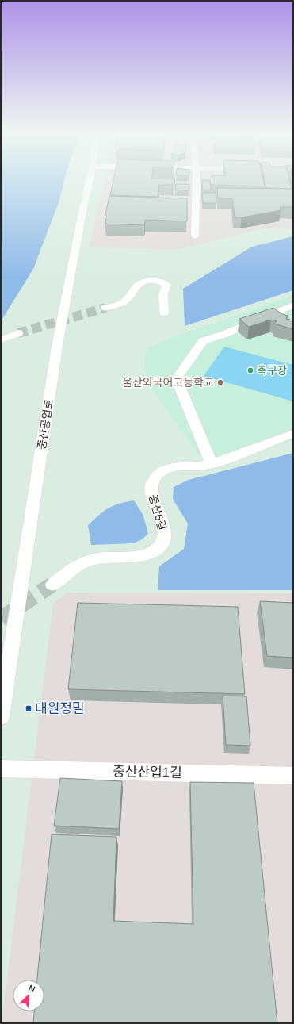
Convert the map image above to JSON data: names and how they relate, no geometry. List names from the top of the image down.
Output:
{
  "streets": {
    "street": ["중산공업로", "중산6길", "중산산업1길"]
  },
  "places": {
    "other": ["축구장", "울산외국어고등학교"],
    "transit": ["대원정밀"]
  },
  "north": "top right"
}
